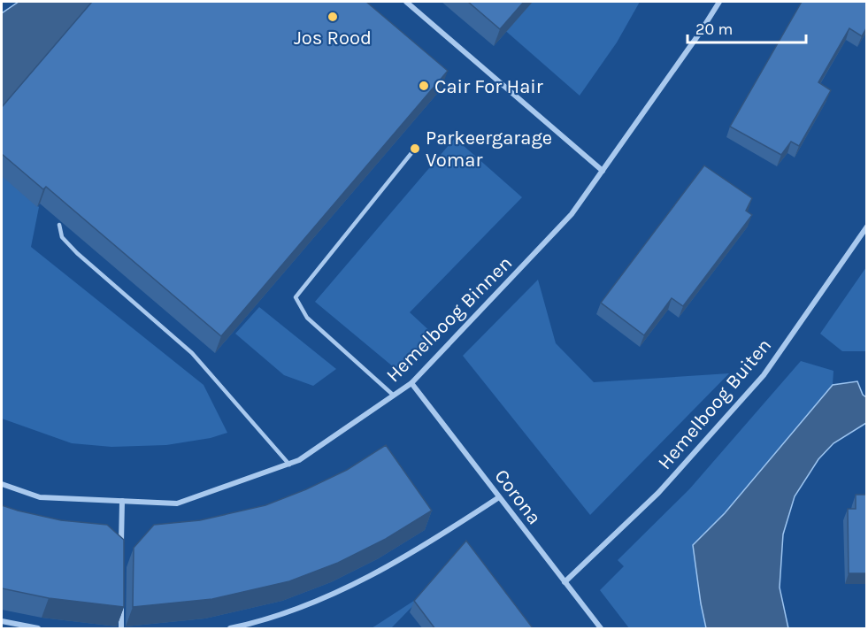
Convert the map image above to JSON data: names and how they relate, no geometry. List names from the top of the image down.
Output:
{
  "streets": {
    "street": ["Hemelboog Binnen", "Hemelboog Buiten", "Corona"]
  },
  "crossings": [
    ["Hemelboog Binnen", "Corona"],
    ["Hemelboog Buiten", "Corona"]
  ],
  "places": ["Jos Rood", "Cair For Hair", "Parkeergarage Vomar"],
  "scale_bar": "20 m"
}
